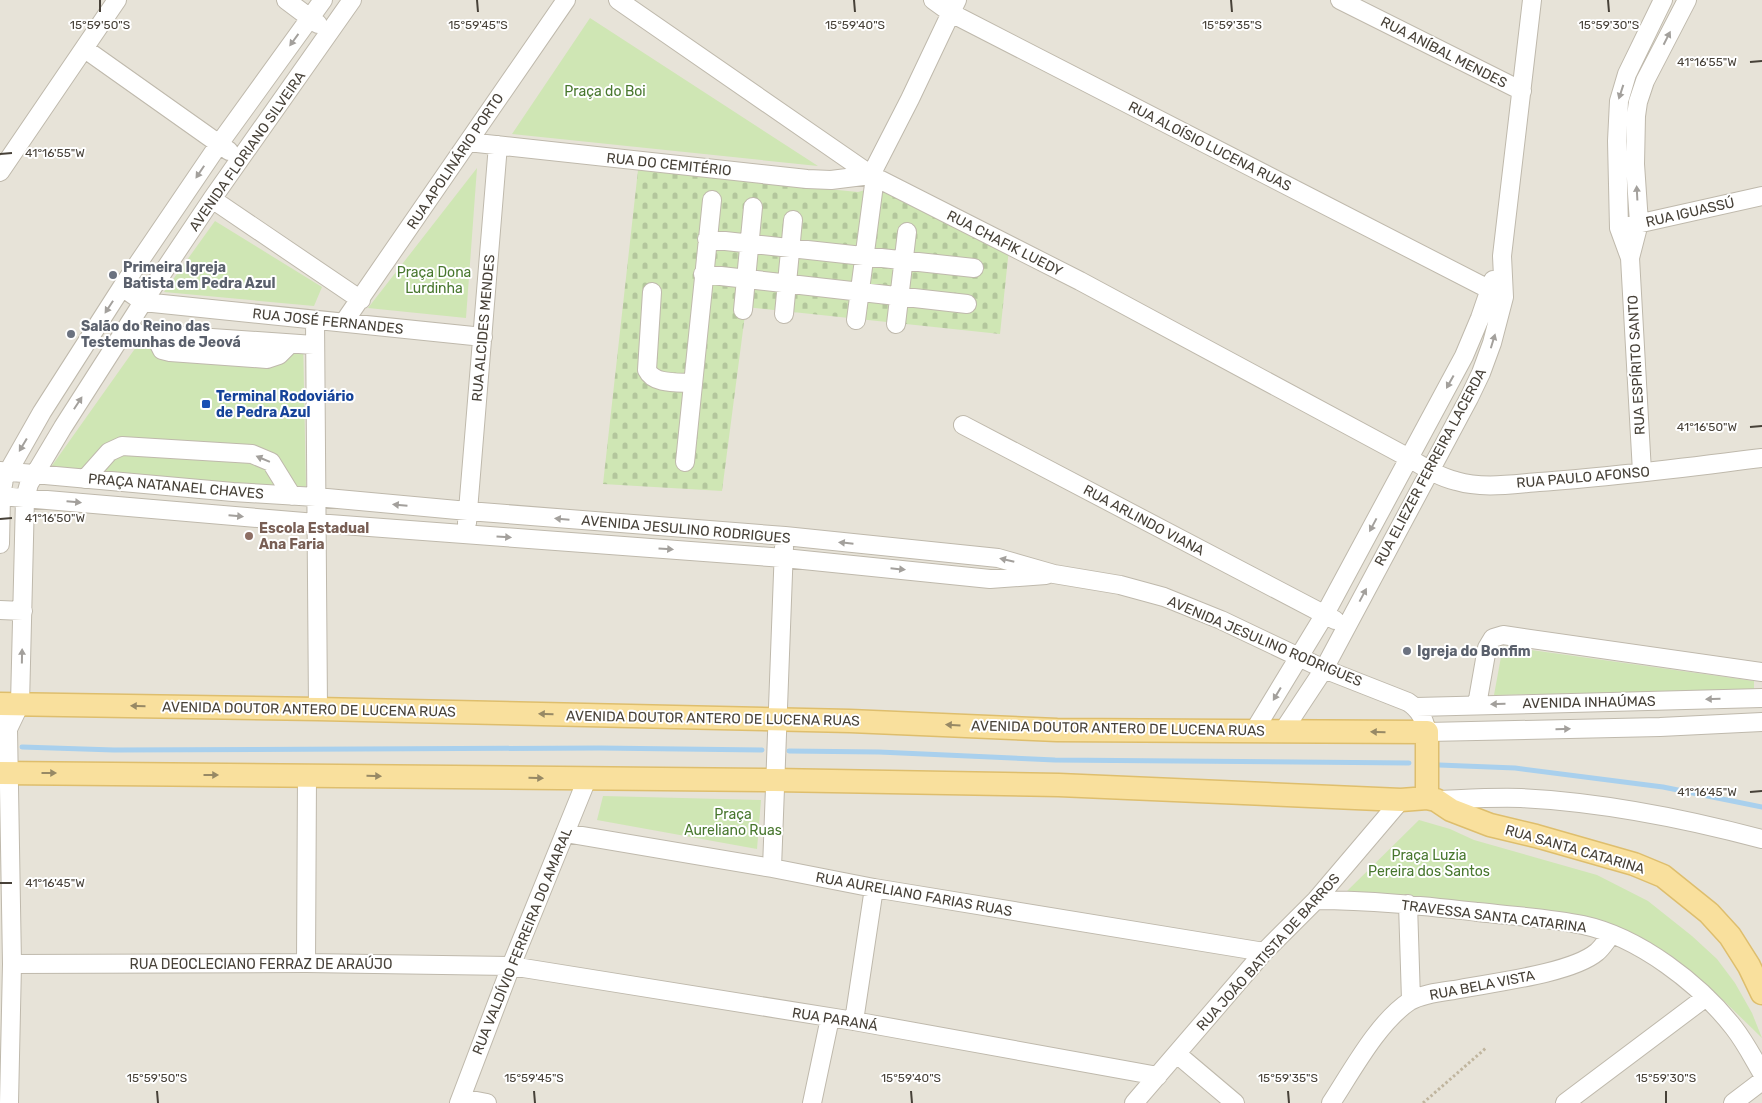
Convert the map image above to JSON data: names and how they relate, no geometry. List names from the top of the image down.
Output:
{
  "streets": {
    "main road": ["AVENIDA DOUTOR ANTERO DE LUCENA RUAS", "RUA SANTA CATARINA"],
    "street": [
      "RUA ANÍBAL MENDES",
      "RUA ALOÍSIO LUCENA RUAS",
      "AVENIDA FLORIANO SILVEIRA",
      "RUA APOLINÁRIO PORTO",
      "RUA DO CEMITÉRIO",
      "RUA IGUASSÚ",
      "RUA CHAFIK LUEDY",
      "RUA JOSÉ FERNANDES",
      "RUA ALCIDES MENDES",
      "RUA ESPÍRITO SANTO",
      "RUA ELIEZER FERREIRA LACERDA",
      "RUA PAULO AFONSO",
      "PRAÇA NATANAEL CHAVES",
      "RUA ARLINDO VIANA",
      "AVENIDA JESULINO RODRIGUES",
      "AVENIDA INHAÚMAS",
      "RUA AURELIANO FARIAS RUAS",
      "TRAVESSA SANTA CATARINA",
      "RUA VALDÍVIO FERREIRA DO AMARAL",
      "RUA JOÃO BATISTA DE BARROS",
      "RUA DEOCLECIANO FERRAZ DE ARAÚJO",
      "RUA BELA VISTA",
      "RUA PARANÁ"
    ]
  },
  "crossings": [
    ["RUA ANÍBAL MENDES", "RUA ELIEZER FERREIRA LACERDA"],
    ["RUA ALOÍSIO LUCENA RUAS", "RUA ELIEZER FERREIRA LACERDA"],
    ["AVENIDA FLORIANO SILVEIRA", "RUA JOSÉ FERNANDES"],
    ["AVENIDA FLORIANO SILVEIRA", "PRAÇA NATANAEL CHAVES"],
    ["RUA APOLINÁRIO PORTO", "RUA DO CEMITÉRIO"],
    ["RUA APOLINÁRIO PORTO", "RUA JOSÉ FERNANDES"],
    ["RUA DO CEMITÉRIO", "RUA CHAFIK LUEDY"],
    ["RUA DO CEMITÉRIO", "RUA ALCIDES MENDES"],
    ["RUA IGUASSÚ", "RUA ESPÍRITO SANTO"],
    ["RUA CHAFIK LUEDY", "RUA ELIEZER FERREIRA LACERDA"],
    ["RUA CHAFIK LUEDY", "RUA PAULO AFONSO"],
    ["RUA JOSÉ FERNANDES", "RUA ALCIDES MENDES"],
    ["RUA ALCIDES MENDES", "AVENIDA JESULINO RODRIGUES"],
    ["RUA ESPÍRITO SANTO", "RUA PAULO AFONSO"],
    ["RUA ELIEZER FERREIRA LACERDA", "RUA PAULO AFONSO"],
    ["RUA ELIEZER FERREIRA LACERDA", "RUA ARLINDO VIANA"],
    ["RUA ELIEZER FERREIRA LACERDA", "AVENIDA JESULINO RODRIGUES"],
    ["RUA ELIEZER FERREIRA LACERDA", "AVENIDA DOUTOR ANTERO DE LUCENA RUAS"],
    ["PRAÇA NATANAEL CHAVES", "AVENIDA JESULINO RODRIGUES"],
    ["AVENIDA JESULINO RODRIGUES", "AVENIDA INHAÚMAS"],
    ["AVENIDA INHAÚMAS", "AVENIDA DOUTOR ANTERO DE LUCENA RUAS"],
    ["RUA AURELIANO FARIAS RUAS", "RUA VALDÍVIO FERREIRA DO AMARAL"],
    ["RUA AURELIANO FARIAS RUAS", "RUA JOÃO BATISTA DE BARROS"],
    ["TRAVESSA SANTA CATARINA", "RUA JOÃO BATISTA DE BARROS"],
    ["TRAVESSA SANTA CATARINA", "RUA BELA VISTA"],
    ["RUA VALDÍVIO FERREIRA DO AMARAL", "RUA DEOCLECIANO FERRAZ DE ARAÚJO"],
    ["RUA VALDÍVIO FERREIRA DO AMARAL", "RUA PARANÁ"],
    ["RUA JOÃO BATISTA DE BARROS", "RUA PARANÁ"],
    ["RUA DEOCLECIANO FERRAZ DE ARAÚJO", "RUA PARANÁ"]
  ],
  "parks": [
    "Praça do Boi",
    "Praça Dona Lurdinha",
    "Praça Aureliano Ruas",
    "Praça Luzia Pereira dos Santos"
  ],
  "places": {
    "other": [
      "Primeira Igreja Batista em Pedra Azul",
      "Salão do Reino das Testemunhas de Jeová",
      "Escola Estadual Ana Faria",
      "Igreja do Bonfim"
    ],
    "transit": ["Terminal Rodoviário de Pedra Azul"]
  },
  "coordinates": [
    "15°59'50\"S",
    "15°59'45\"S",
    "15°59'40\"S",
    "15°59'35\"S",
    "15°59'30\"S",
    "41°16'55\"W",
    "41°16'50\"W",
    "41°16'45\"W"
  ]
}
